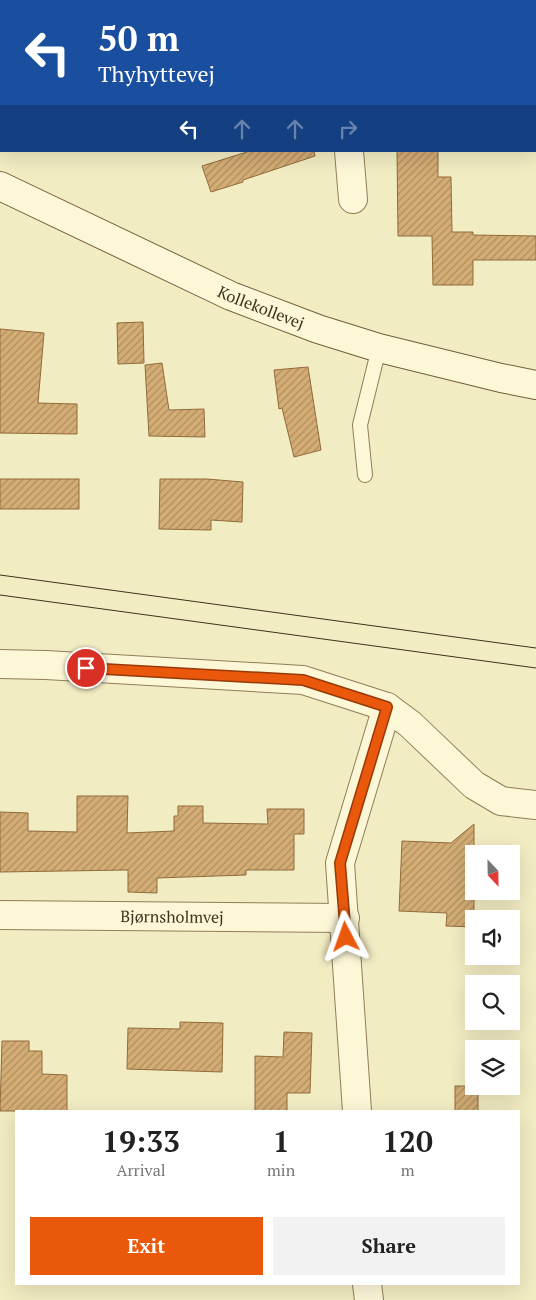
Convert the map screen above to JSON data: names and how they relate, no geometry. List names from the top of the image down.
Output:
{
  "streets": {
    "street": ["Kollekollevej", "Bjørnsholmvej"]
  },
  "north": "bottom",
  "page": {
    "turn": ["50 m", "Thyhyttevej"],
    "eta": [
      "19:33",
      "Arrival",
      "1",
      "min",
      "120",
      "m"
    ],
    "buttons": ["Exit", "Share"]
  }
}
